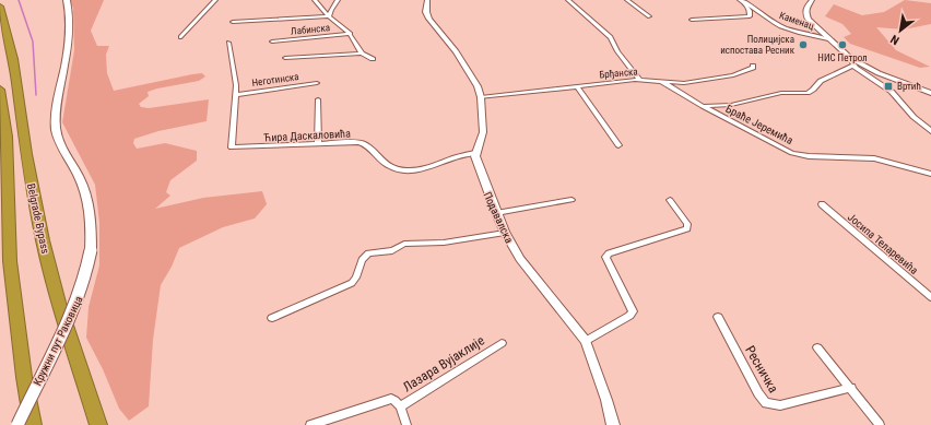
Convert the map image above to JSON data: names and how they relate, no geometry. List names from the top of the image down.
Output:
{
  "streets": {
    "highway": ["Belgrade Bypass"],
    "main road": ["Кружни пут Раковица"],
    "street": [
      "Каменац",
      "Лабинска",
      "Брђанска",
      "Неготинска",
      "Браће Јеремића",
      "Ћира Даскаловића",
      "Подавалска",
      "Јосипа Теларевића",
      "Лазара Вујаклије",
      "Ресничка"
    ]
  },
  "crossings": [
    ["Брђанска", "Браће Јеремића"],
    ["Неготинска", "Ћира Даскаловића"],
    ["Ћира Даскаловића", "Подавалска"]
  ],
  "places": {
    "other": ["Полицијска испостава Ресник", "НИС Петрол"],
    "transit": ["Вртић"]
  },
  "north": "bottom left"
}
